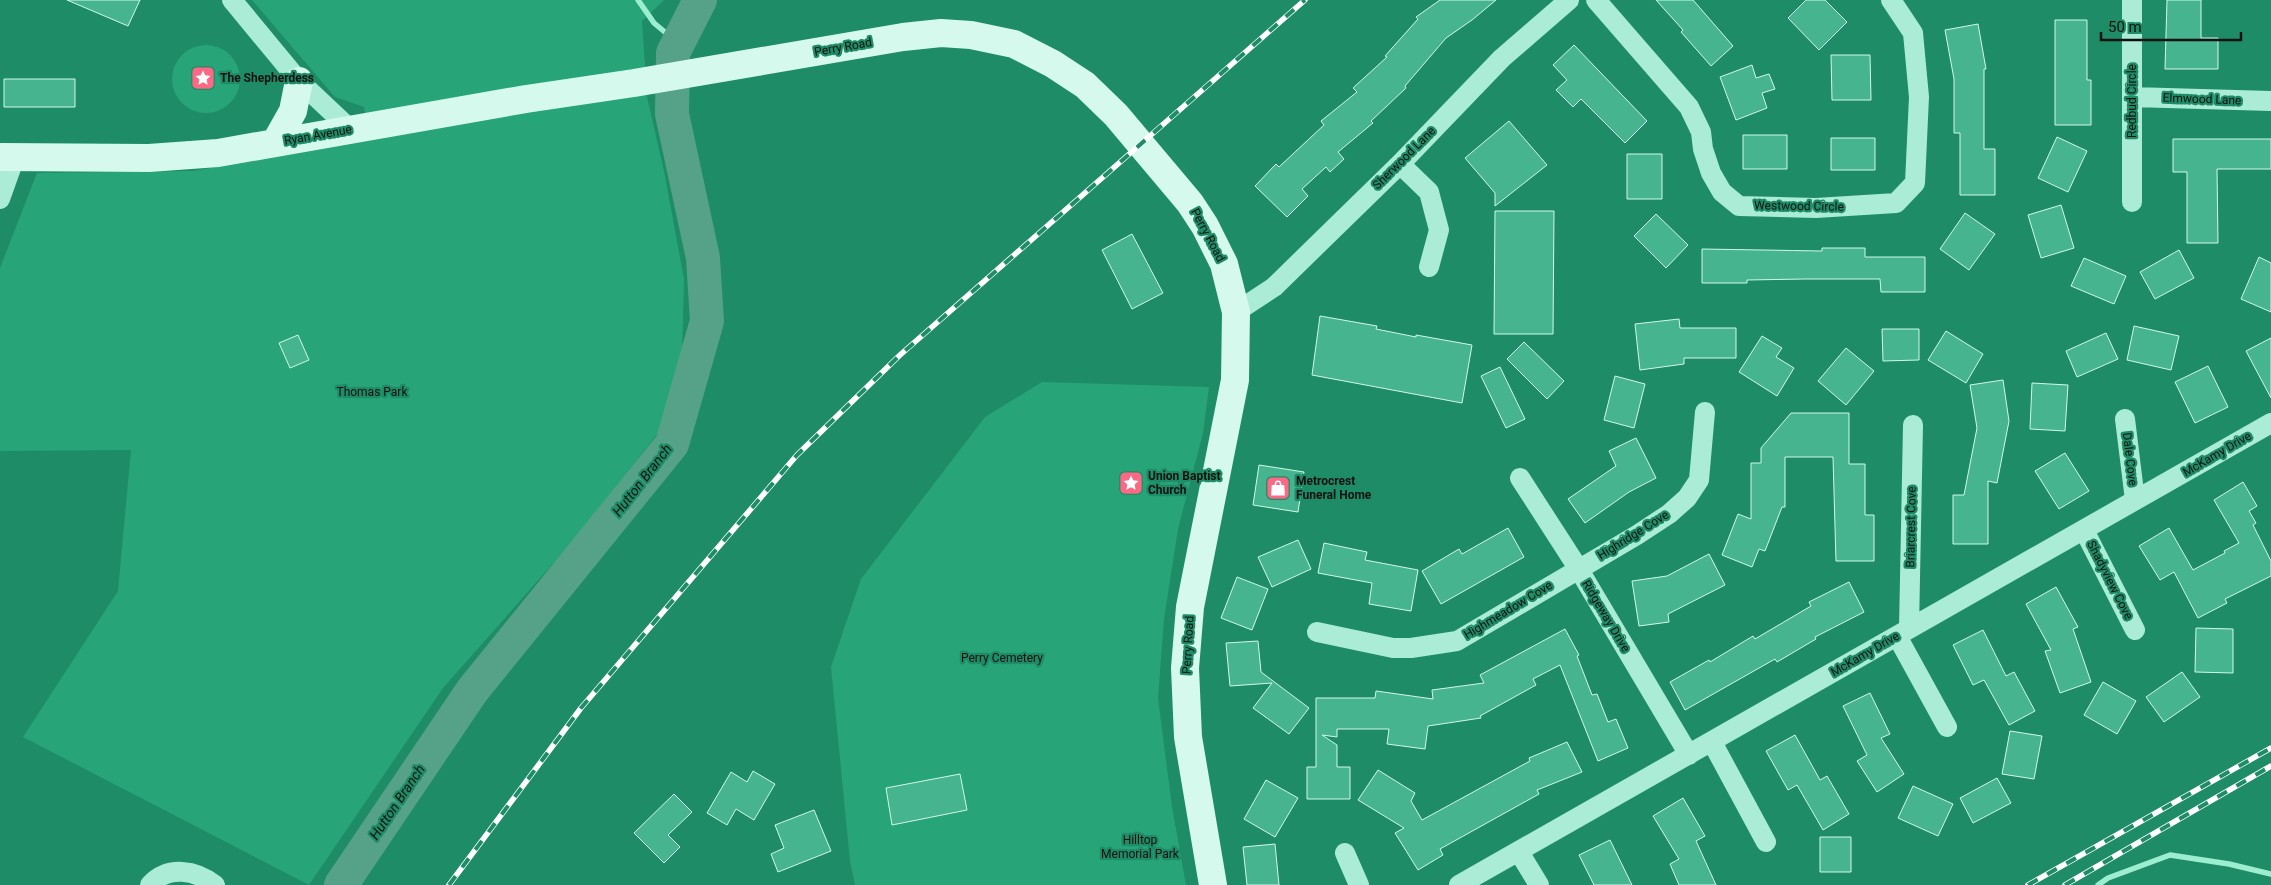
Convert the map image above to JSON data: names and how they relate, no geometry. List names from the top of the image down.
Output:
{
  "streets": {
    "street": [
      "Perry Road",
      "Elmwood Lane",
      "Redbud Circle",
      "Ryan Avenue",
      "Sherwood Lane",
      "Westwood Circle",
      "McKamy Drive",
      "Dale Cove",
      "Briarcrest Cove",
      "Highridge Cove",
      "Shadyview Cove",
      "Highmeadow Cove",
      "Ridgeway Drive"
    ]
  },
  "crossings": [
    ["Perry Road", "Ryan Avenue"],
    ["Perry Road", "Sherwood Lane"],
    ["Elmwood Lane", "Redbud Circle"],
    ["McKamy Drive", "Dale Cove"],
    ["McKamy Drive", "Briarcrest Cove"],
    ["McKamy Drive", "Shadyview Cove"],
    ["McKamy Drive", "Ridgeway Drive"],
    ["Highridge Cove", "Highmeadow Cove"],
    ["Highridge Cove", "Ridgeway Drive"],
    ["Highmeadow Cove", "Ridgeway Drive"]
  ],
  "water": ["Hutton Branch"],
  "parks": ["Thomas Park", "Perry Cemetery", "Hilltop Memorial Park"],
  "places": {
    "place": ["The Shepherdess", "Union Baptist Church"],
    "shop": ["Metrocrest Funeral Home"]
  },
  "scale_bar": "50 m"
}
